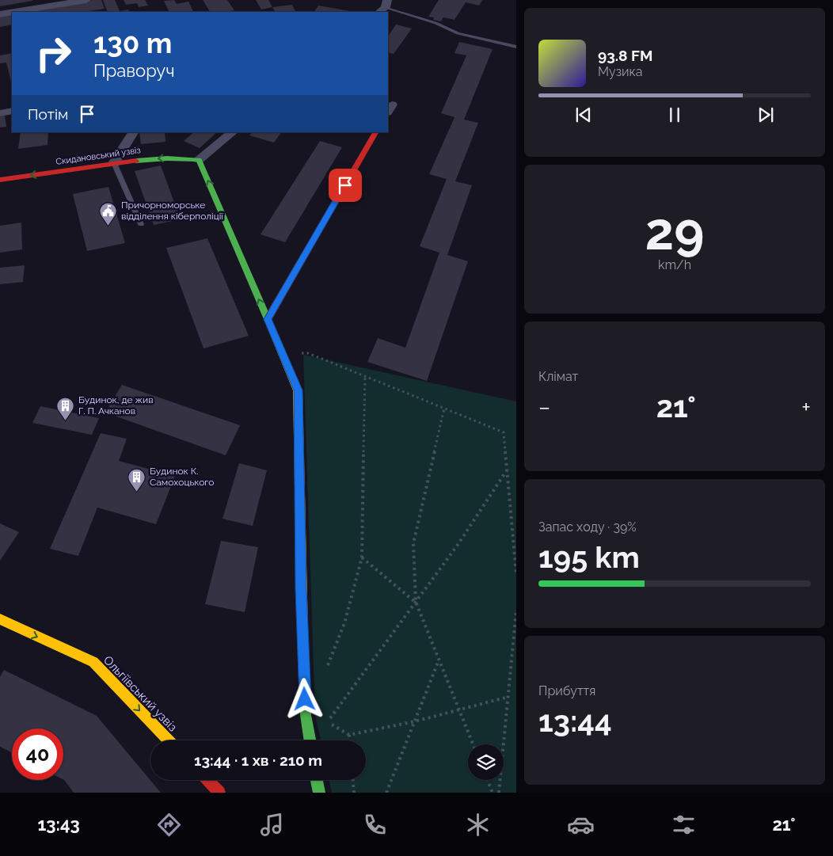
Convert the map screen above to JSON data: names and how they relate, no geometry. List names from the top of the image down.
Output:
{
  "streets": {
    "street": ["Скидановський узвіз", "Ольгіївський узвіз"]
  },
  "one_way": ["Скидановський узвіз", "Ольгіївський узвіз"],
  "places": {
    "public building": ["Причорноморське відділення кіберполіції"],
    "building": ["Будинок, де жив Г. П. Ачканов", "Будинок К. Самохоцького"]
  },
  "page": {
    "turn": ["130 m", "Праворуч"],
    "song": ["93.8 FM", "Музика"],
    "then": "Потім",
    "tile": [
      ["29", "km/h"],
      "Клімат",
      ["Запас ходу · 39%", "195 km"],
      ["Прибуття", "13:44"]
    ],
    "heat": ["−", "21°", "+"],
    "limit": "40",
    "trip": "13:44 · 1 хв · 210 m",
    "tabs": ["13:43", "21°"]
  }
}
